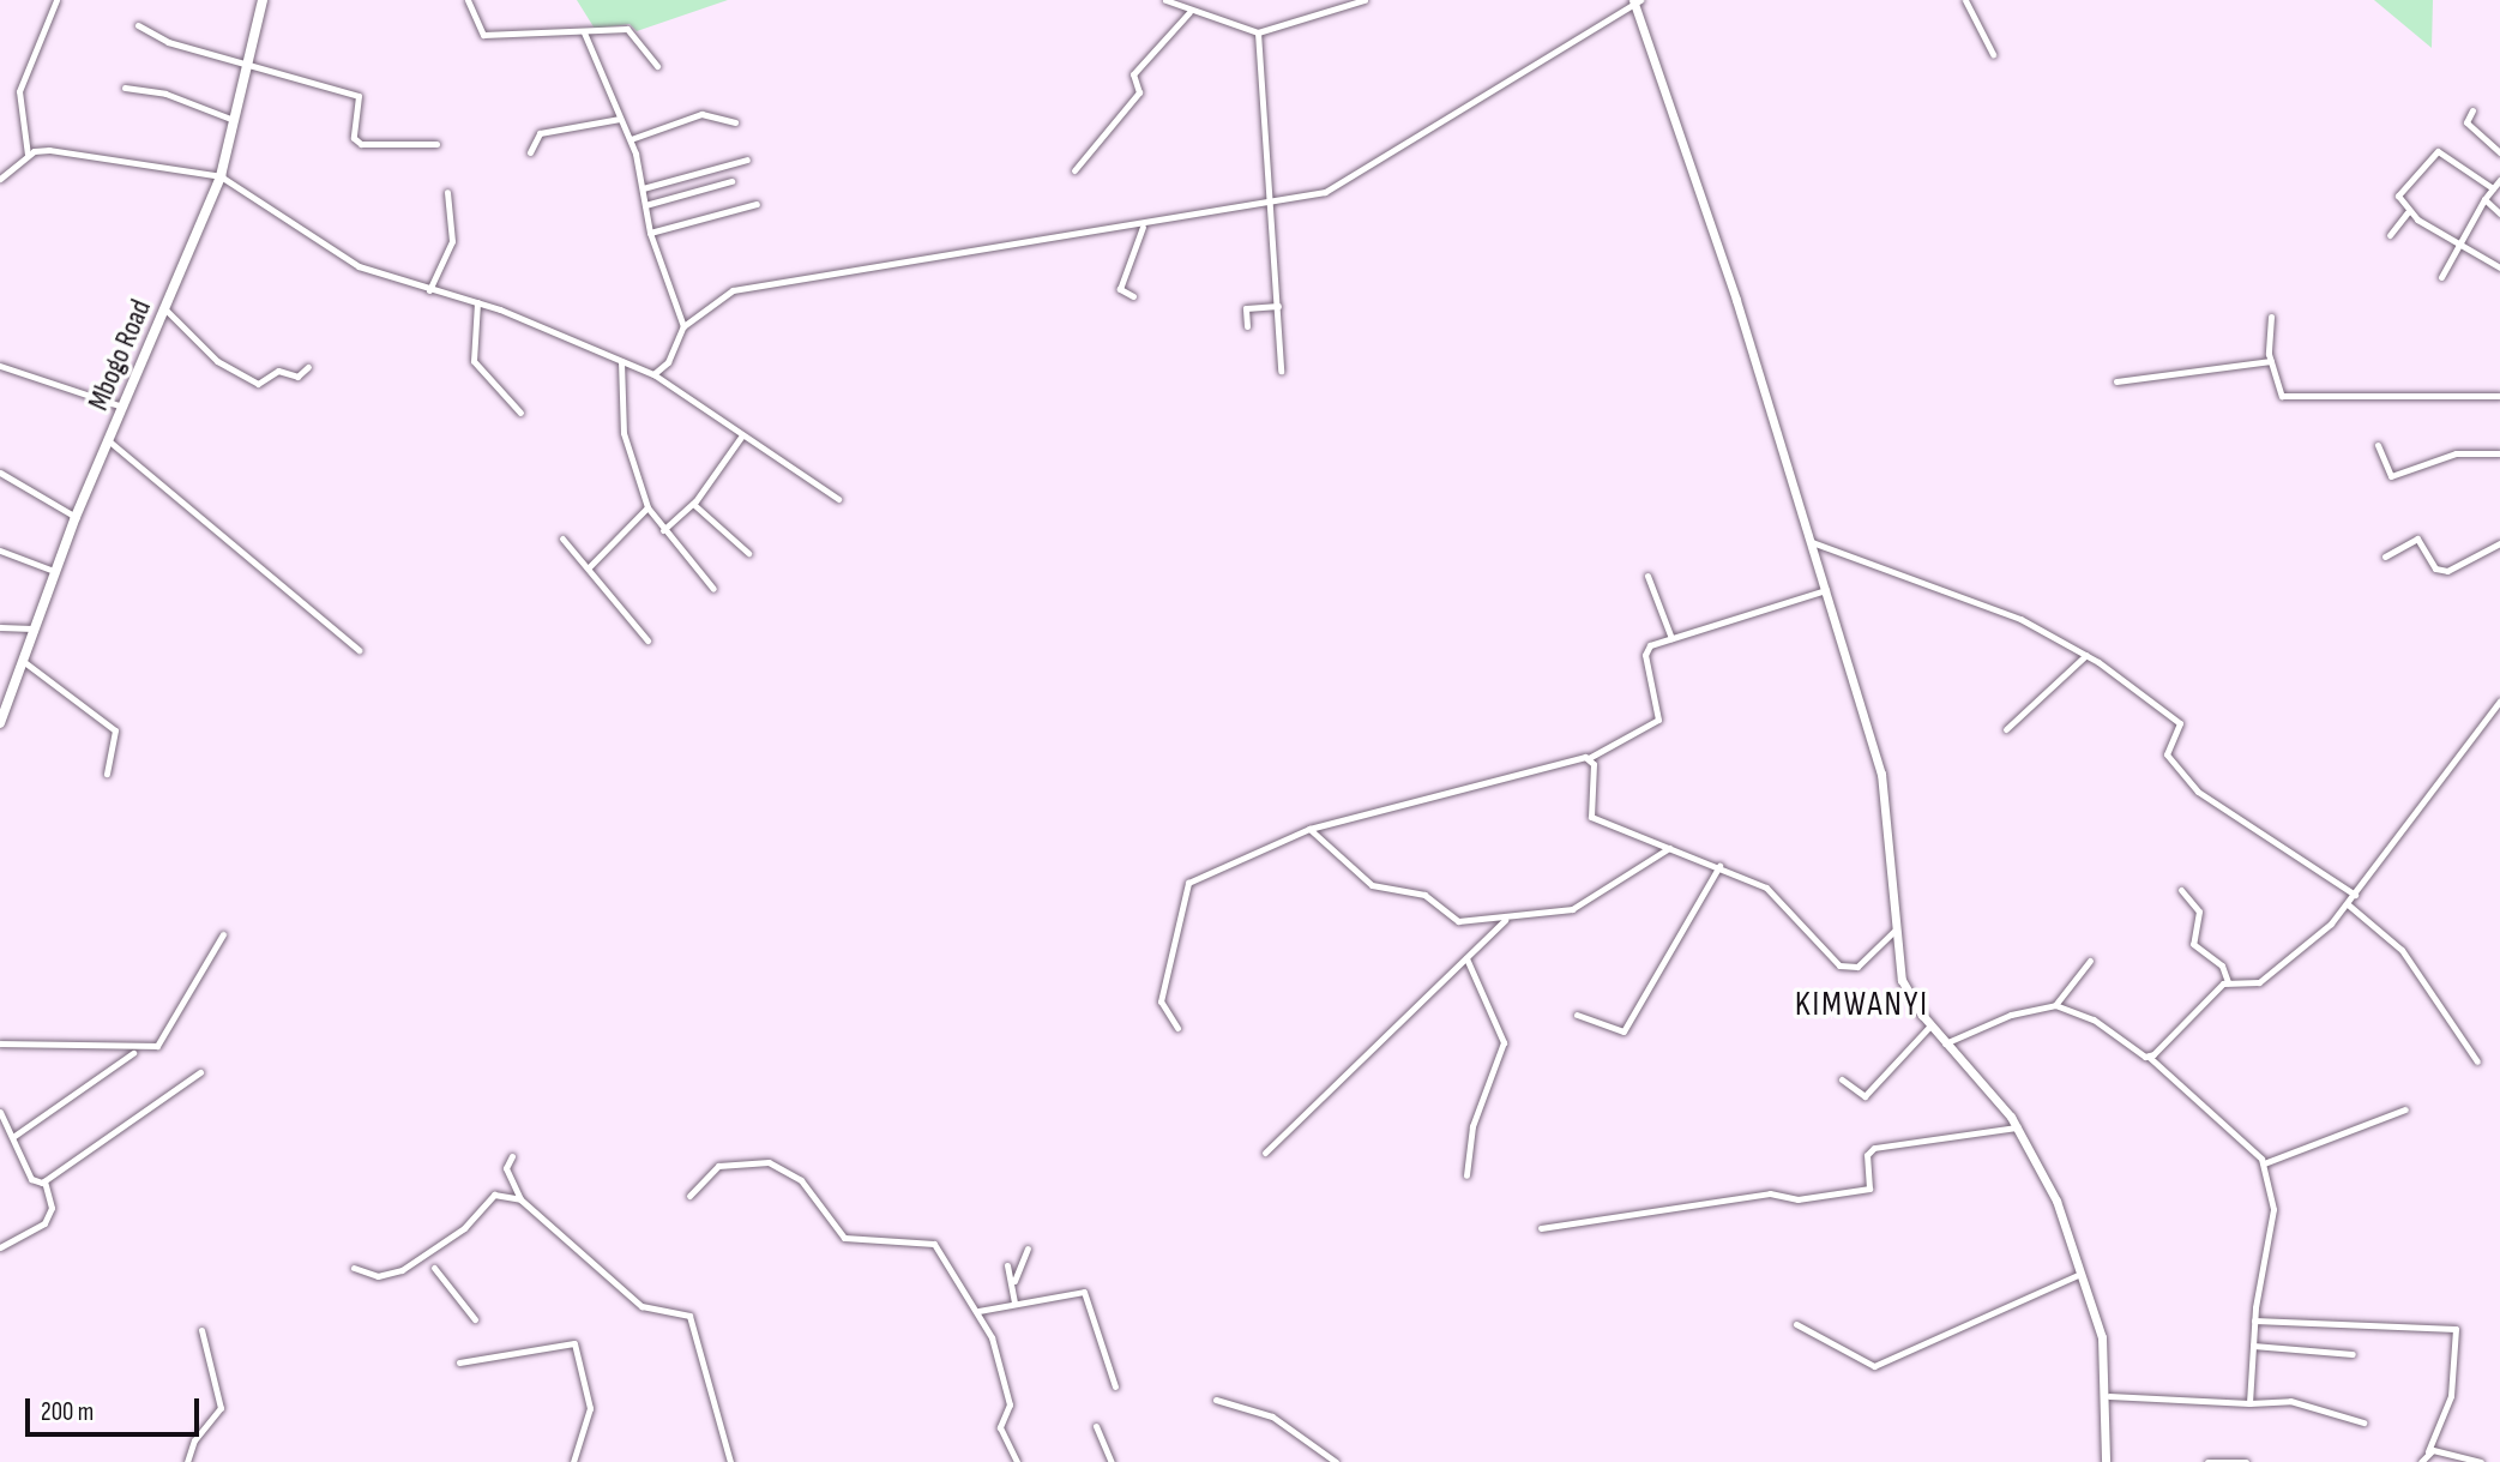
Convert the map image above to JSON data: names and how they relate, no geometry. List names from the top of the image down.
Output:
{
  "streets": {
    "main road": ["Mbogo Road"]
  },
  "districts": ["KIMWANYI"],
  "scale_bar": "200 m"
}
